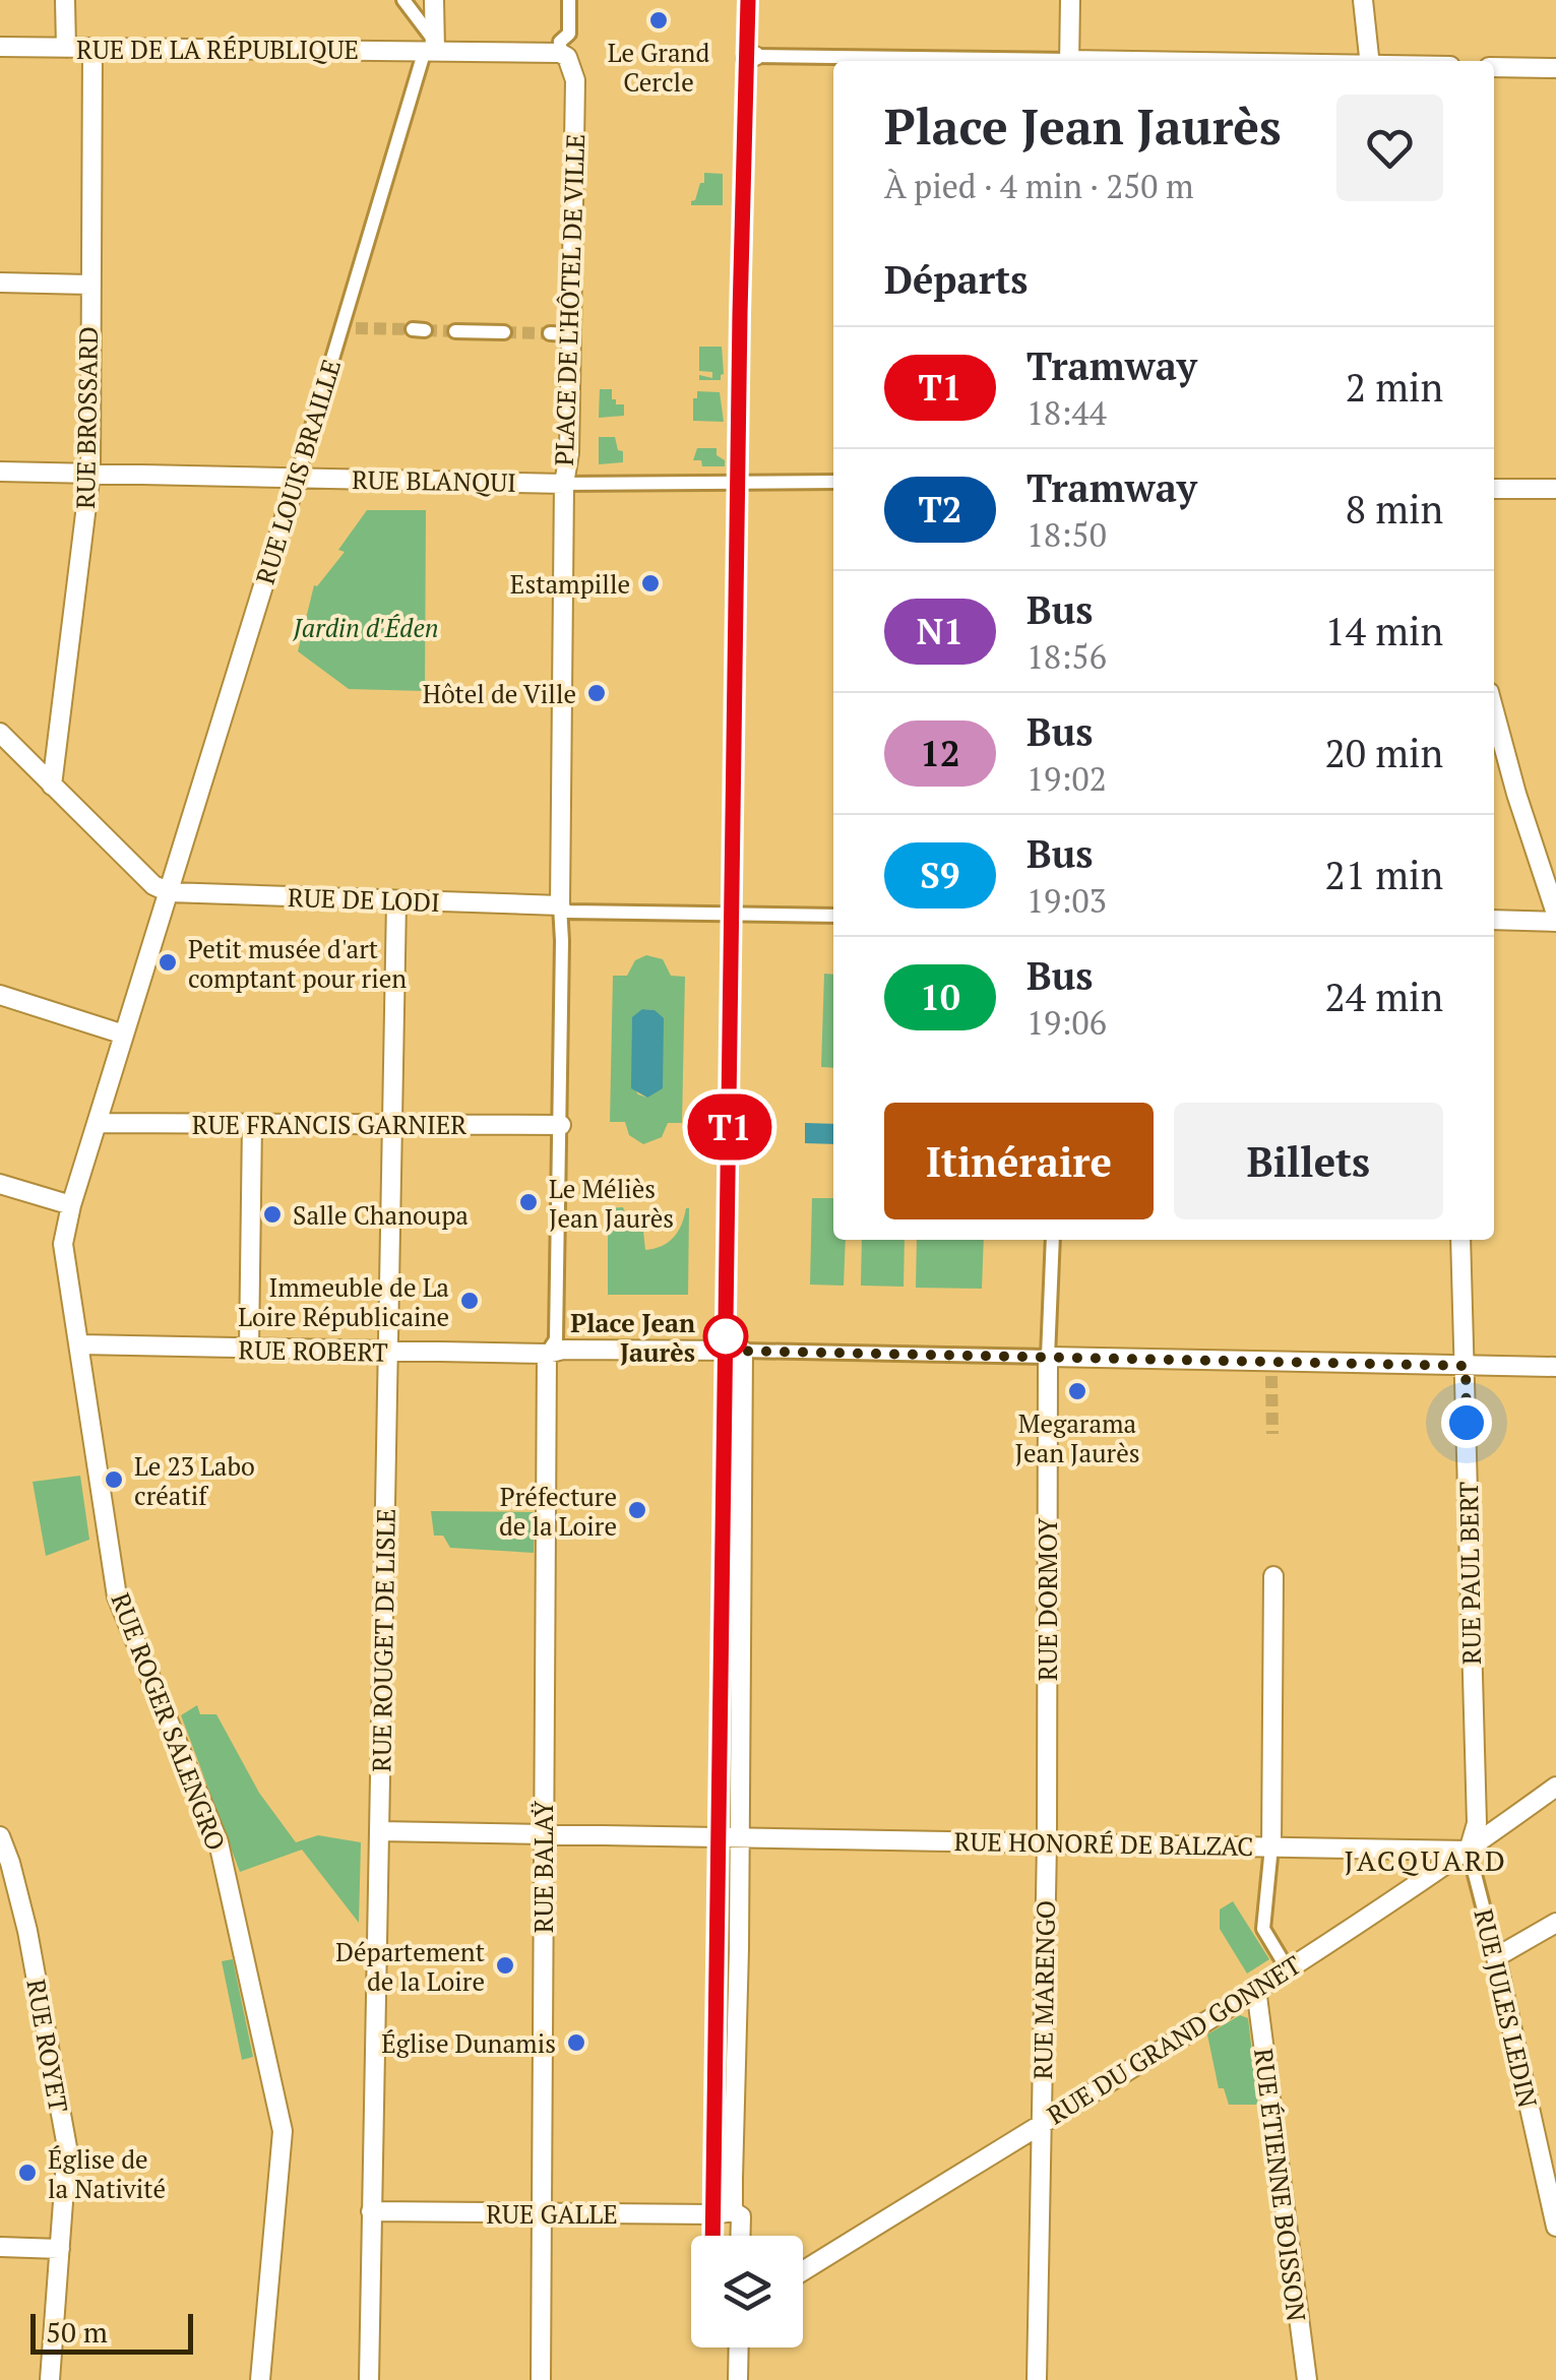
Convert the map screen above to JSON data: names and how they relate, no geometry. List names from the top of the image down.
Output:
{
  "streets": {
    "street": [
      "RUE DE LA RÉPUBLIQUE",
      "PLACE DE L'HÔTEL DE VILLE",
      "RUE BROSSARD",
      "RUE LOUIS BRAILLE",
      "RUE BLANQUI",
      "RUE DE LODI",
      "RUE FRANCIS GARNIER",
      "RUE ROBERT",
      "RUE PAUL BERT",
      "RUE DORMOY",
      "RUE ROUGET DE LISLE",
      "RUE ROGER SALENGRO",
      "RUE HONORÉ DE BALZAC",
      "RUE BALAŸ",
      "RUE MARENGO",
      "RUE JULES LEDIN",
      "RUE DU GRAND GONNET",
      "RUE ROYET",
      "RUE ÉTIENNE BOISSON",
      "RUE GALLE"
    ]
  },
  "crossings": [
    ["RUE DE LA RÉPUBLIQUE", "PLACE DE L'HÔTEL DE VILLE"],
    ["RUE DE LA RÉPUBLIQUE", "RUE BROSSARD"],
    ["RUE DE LA RÉPUBLIQUE", "RUE LOUIS BRAILLE"],
    ["PLACE DE L'HÔTEL DE VILLE", "RUE BLANQUI"],
    ["RUE BROSSARD", "RUE BLANQUI"],
    ["RUE LOUIS BRAILLE", "RUE BLANQUI"],
    ["RUE LOUIS BRAILLE", "RUE DE LODI"],
    ["RUE LOUIS BRAILLE", "RUE ROGER SALENGRO"],
    ["RUE DE LODI", "RUE ROUGET DE LISLE"],
    ["RUE DE LODI", "RUE ROGER SALENGRO"],
    ["RUE FRANCIS GARNIER", "RUE ROUGET DE LISLE"],
    ["RUE FRANCIS GARNIER", "RUE ROGER SALENGRO"],
    ["RUE ROBERT", "RUE ROUGET DE LISLE"],
    ["RUE ROBERT", "RUE ROGER SALENGRO"],
    ["RUE ROBERT", "RUE BALAŸ"],
    ["RUE PAUL BERT", "RUE HONORÉ DE BALZAC"],
    ["RUE PAUL BERT", "RUE JULES LEDIN"],
    ["RUE PAUL BERT", "RUE DU GRAND GONNET"],
    ["RUE DORMOY", "RUE HONORÉ DE BALZAC"],
    ["RUE DORMOY", "RUE MARENGO"],
    ["RUE ROUGET DE LISLE", "RUE HONORÉ DE BALZAC"],
    ["RUE ROUGET DE LISLE", "RUE GALLE"],
    ["RUE HONORÉ DE BALZAC", "RUE BALAŸ"],
    ["RUE HONORÉ DE BALZAC", "RUE MARENGO"],
    ["RUE HONORÉ DE BALZAC", "RUE JULES LEDIN"],
    ["RUE HONORÉ DE BALZAC", "RUE DU GRAND GONNET"],
    ["RUE BALAŸ", "RUE GALLE"],
    ["RUE MARENGO", "RUE DU GRAND GONNET"],
    ["RUE JULES LEDIN", "RUE DU GRAND GONNET"],
    ["RUE DU GRAND GONNET", "RUE ÉTIENNE BOISSON"]
  ],
  "districts": ["JACQUARD"],
  "parks": ["Jardin d'Éden"],
  "places": [
    "Le Grand Cercle",
    "Estampille",
    "Hôtel de Ville",
    "Petit musée d'art comptant pour rien",
    "Le Méliès Jean Jaurès",
    "Salle Chanoupa",
    "Immeuble de La Loire Républicaine",
    "Place Jean Jaurès",
    "Megarama Jean Jaurès",
    "Le 23 Labo créatif",
    "Préfecture de la Loire",
    "Département de la Loire",
    "Église Dunamis",
    "Église de la Nativité"
  ],
  "lines": ["tram line T1"],
  "scale_bar": "50 m",
  "page": {
    "on_map": "T1",
    "heading": [
      ["Place Jean Jaurès", "À pied · 4 min · 250 m"],
      "Départs"
    ],
    "list": [
      {
        "mark": "T1",
        "name": "Tramway",
        "note": "18:44",
        "value": "2 min"
      },
      {
        "mark": "T2",
        "name": "Tramway",
        "note": "18:50",
        "value": "8 min"
      },
      {
        "mark": "N1",
        "name": "Bus",
        "note": "18:56",
        "value": "14 min"
      },
      {
        "mark": "12",
        "name": "Bus",
        "note": "19:02",
        "value": "20 min"
      },
      {
        "mark": "S9",
        "name": "Bus",
        "note": "19:03",
        "value": "21 min"
      },
      {
        "mark": "10",
        "name": "Bus",
        "note": "19:06",
        "value": "24 min"
      }
    ],
    "buttons": ["Itinéraire", "Billets"],
    "scale": "50 m"
  }
}
